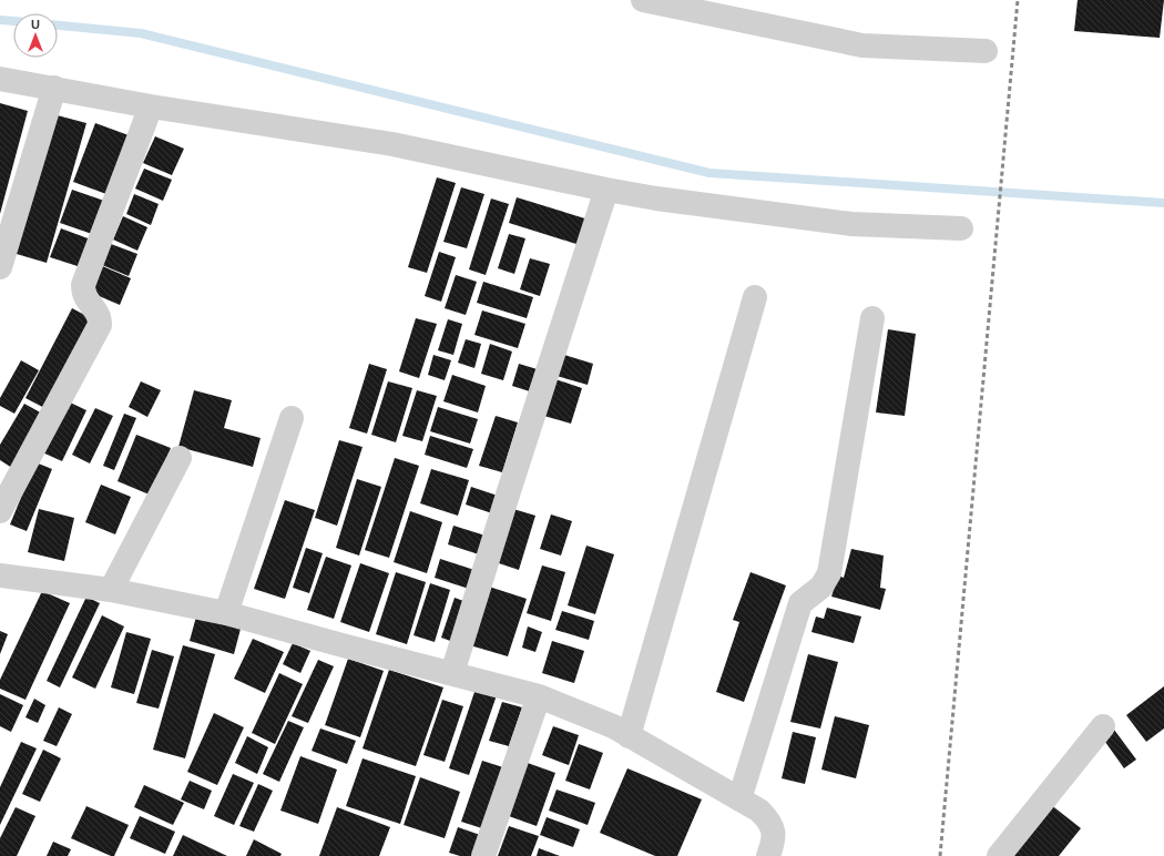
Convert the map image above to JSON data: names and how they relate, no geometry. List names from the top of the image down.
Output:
{
  "north": "top"
}
